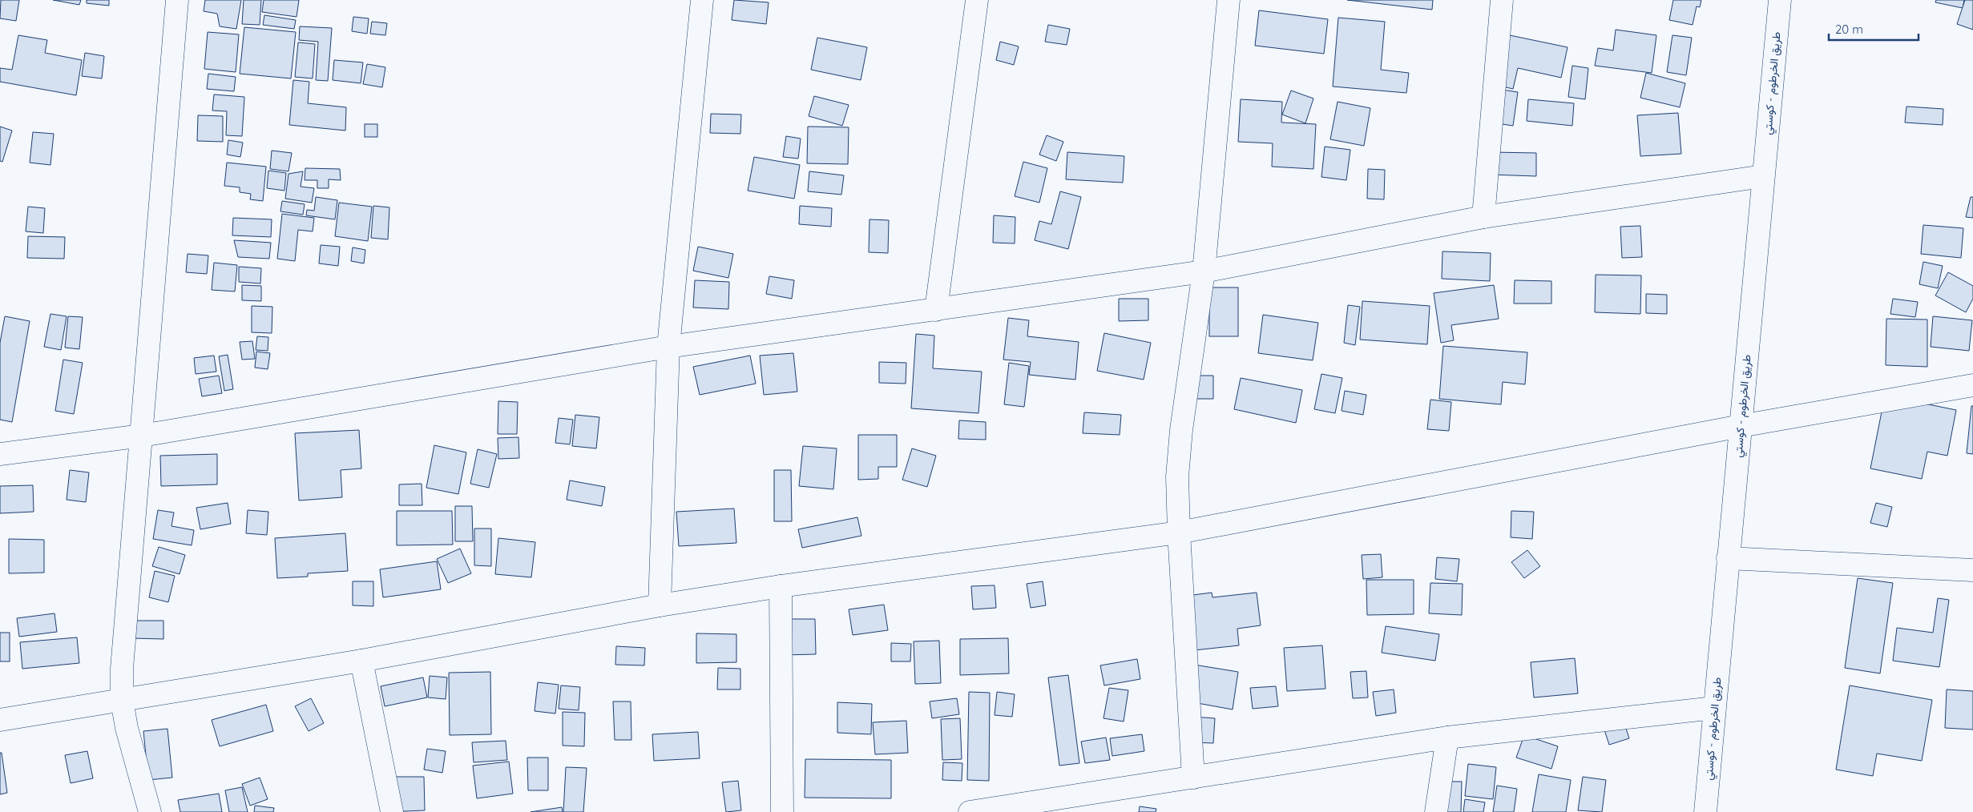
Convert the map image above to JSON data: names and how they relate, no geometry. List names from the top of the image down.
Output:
{
  "streets": {
    "main road": ["طريق الخرطوم - كوستي"]
  },
  "scale_bar": "20 m"
}
